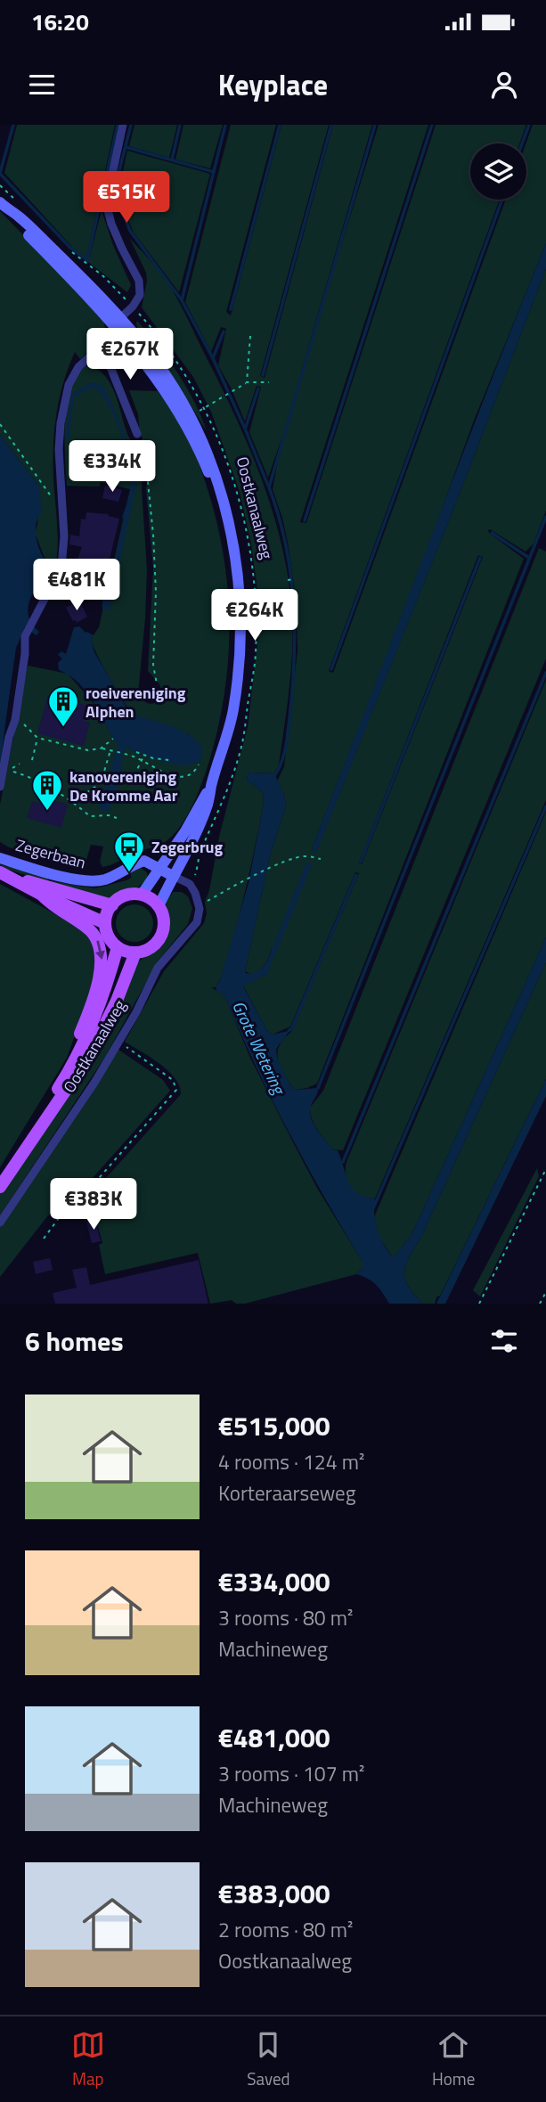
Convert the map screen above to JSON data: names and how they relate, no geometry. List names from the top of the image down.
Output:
{
  "streets": {
    "main road": ["Oostkanaalweg", "Zegerbaan"]
  },
  "crossings": [
    ["Oostkanaalweg", "Zegerbaan"]
  ],
  "water": ["Grote Wetering"],
  "places": {
    "building": ["roeivereniging Alphen", "kanovereniging De Kromme Aar"],
    "bus stop": ["Zegerbrug"]
  },
  "page": {
    "status": "16:20",
    "header": "Keyplace",
    "price": [
      "€515K",
      "€267K",
      "€334K",
      "€481K",
      "€264K",
      "€383K"
    ],
    "heading": "6 homes",
    "list": [
      {
        "name": "€515,000",
        "note": "4 rooms · 124 m² · Korteraarseweg"
      },
      {
        "name": "€334,000",
        "note": "3 rooms · 80 m² · Machineweg"
      },
      {
        "name": "€481,000",
        "note": "3 rooms · 107 m² · Machineweg"
      },
      {
        "name": "€383,000",
        "note": "2 rooms · 80 m² · Oostkanaalweg"
      }
    ],
    "tabs": ["Map", "Saved", "Home"]
  }
}
